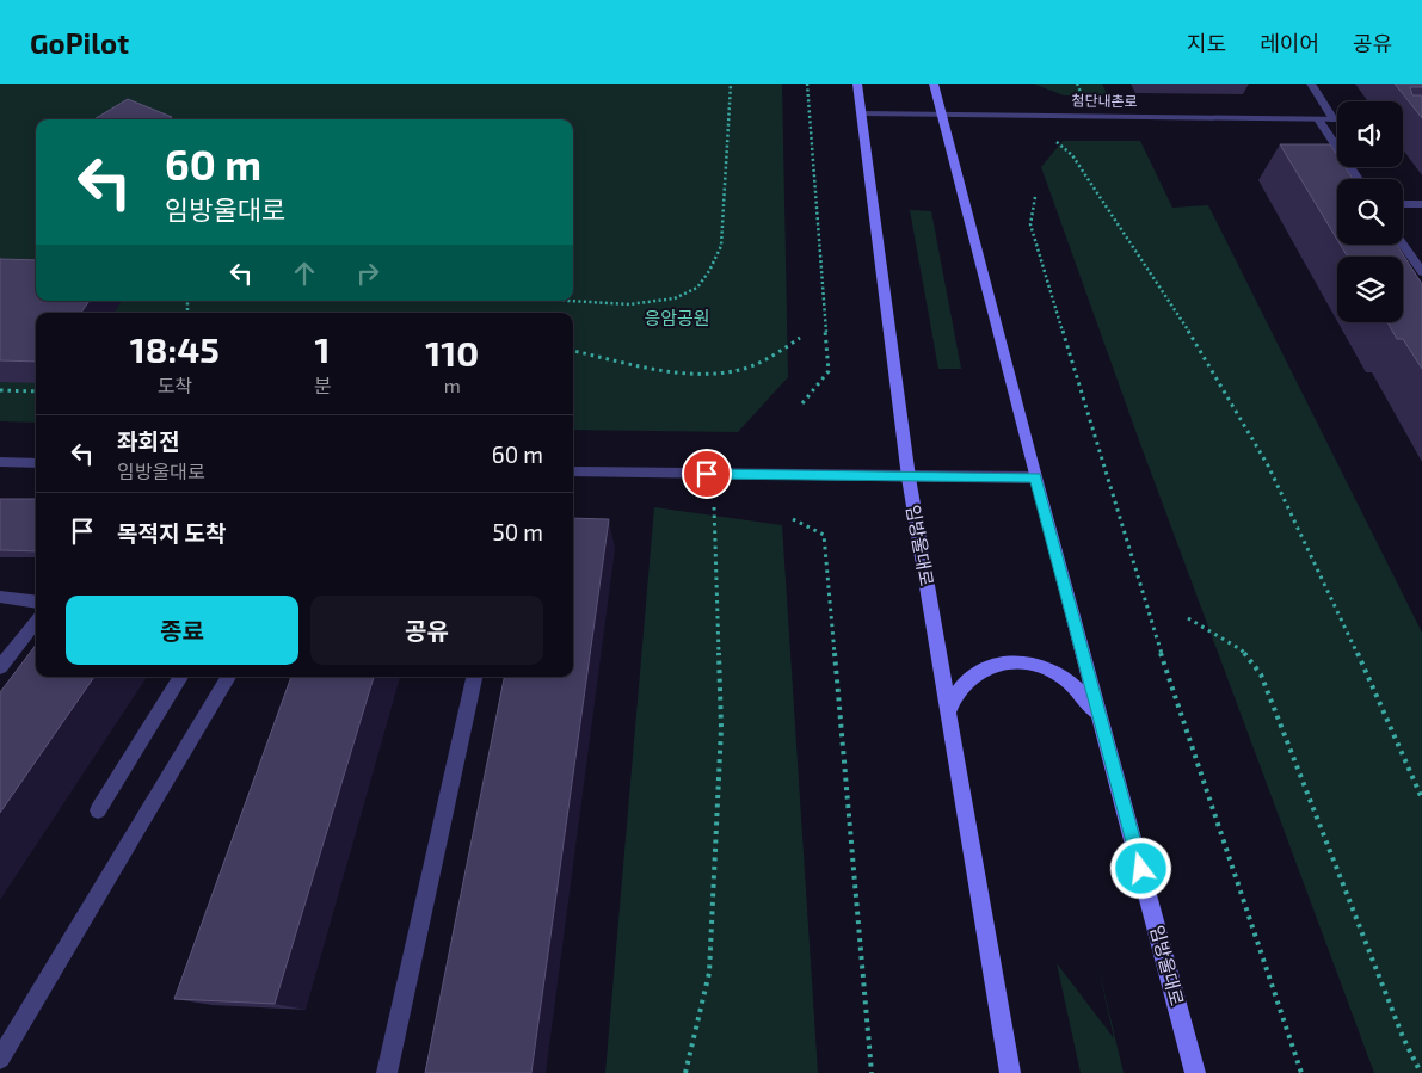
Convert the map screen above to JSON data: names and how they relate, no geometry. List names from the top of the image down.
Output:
{
  "streets": {
    "main road": ["임방울대로"],
    "street": ["첨단내촌로"]
  },
  "crossings": [
    ["첨단내촌로", "임방울대로"]
  ],
  "parks": ["응암공원"],
  "page": {
    "header": "GoPilot",
    "nav": ["지도", "레이어", "공유"],
    "turn": ["60 m", "임방울대로"],
    "eta": [
      "18:45",
      "도착",
      "1",
      "분",
      "110",
      "m"
    ],
    "list": [
      {
        "name": "좌회전",
        "note": "임방울대로",
        "value": "60 m"
      },
      {
        "name": "목적지 도착",
        "value": "50 m"
      }
    ],
    "buttons": ["종료", "공유"]
  }
}
